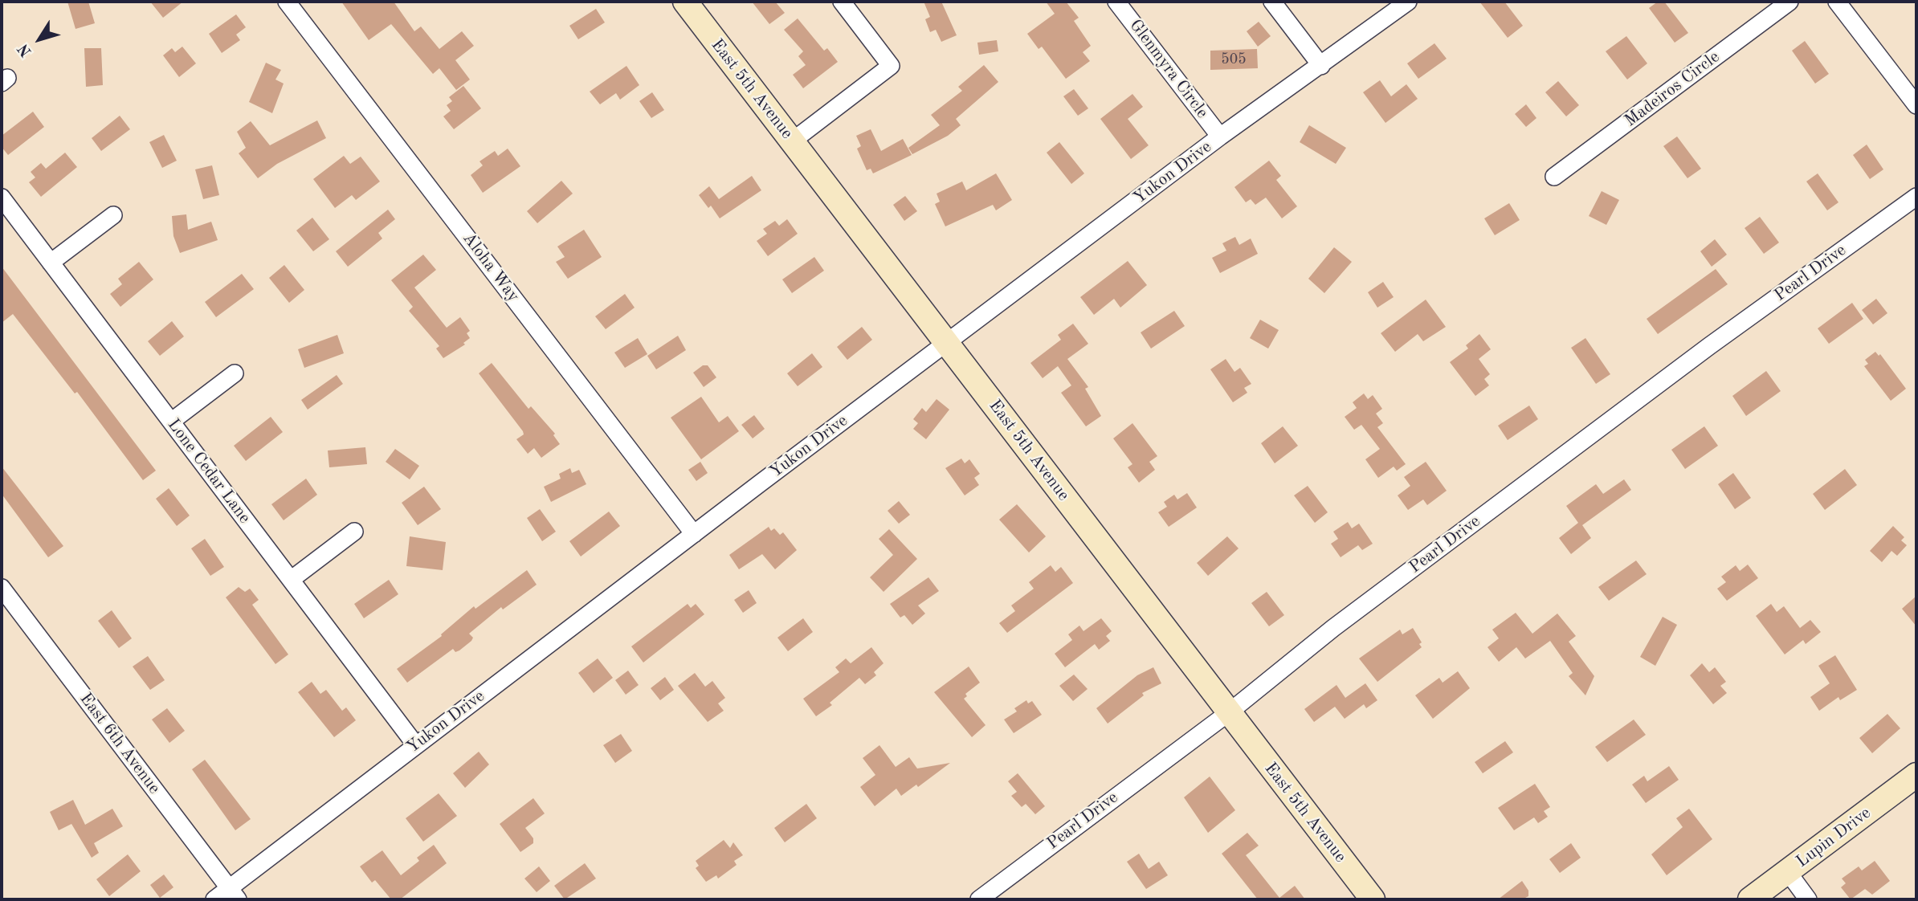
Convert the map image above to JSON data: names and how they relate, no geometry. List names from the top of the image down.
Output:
{
  "streets": {
    "street": [
      "Glenmyra Circle",
      "East 5th Avenue",
      "Madeiros Circle",
      "Yukon Drive",
      "Aloha Way",
      "Pearl Drive",
      "Lone Cedar Lane",
      "East 6th Avenue",
      "Lupin Drive"
    ]
  },
  "crossings": [
    ["Glenmyra Circle", "Yukon Drive"],
    ["East 5th Avenue", "Yukon Drive"],
    ["East 5th Avenue", "Pearl Drive"],
    ["Yukon Drive", "Aloha Way"],
    ["Yukon Drive", "Lone Cedar Lane"],
    ["Yukon Drive", "East 6th Avenue"]
  ],
  "house_numbers": ["505"],
  "north": "bottom left"
}
